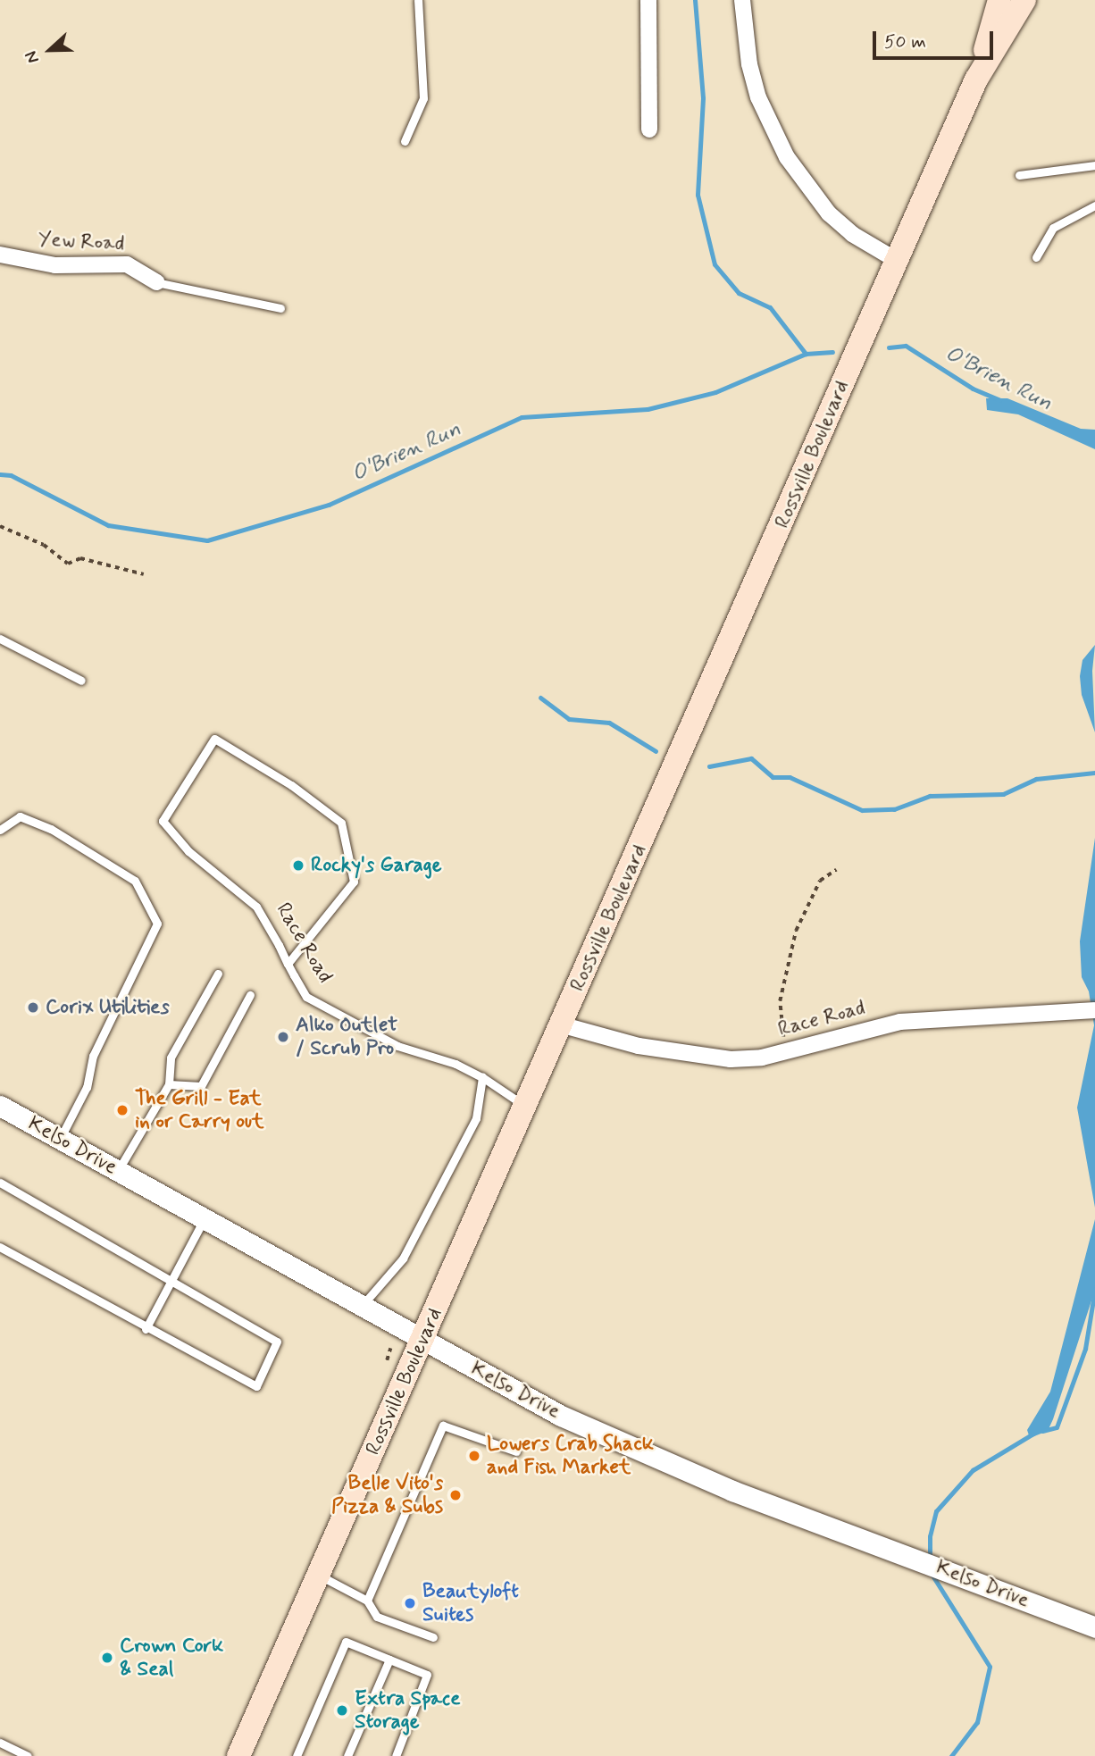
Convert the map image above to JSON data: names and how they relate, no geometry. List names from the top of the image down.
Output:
{
  "streets": {
    "main road": ["Rossville Boulevard"],
    "street": ["Yew Road", "Race Road", "Kelso Drive"]
  },
  "crossings": [
    ["Rossville Boulevard", "Race Road"],
    ["Rossville Boulevard", "Kelso Drive"]
  ],
  "water": ["O'Brien Run"],
  "places": [
    "Rocky's Garage",
    "Corix Utilities",
    "Alko Outlet / Scrub Pro",
    "The Grill - Eat in or Carry out",
    "Lowers Crab Shack and Fish Market",
    "Belle Vito's Pizza & Subs",
    "Beautyloft Suites",
    "Crown Cork & Seal",
    "Extra Space Storage"
  ],
  "scale_bar": "50 m",
  "north": "left"
}
